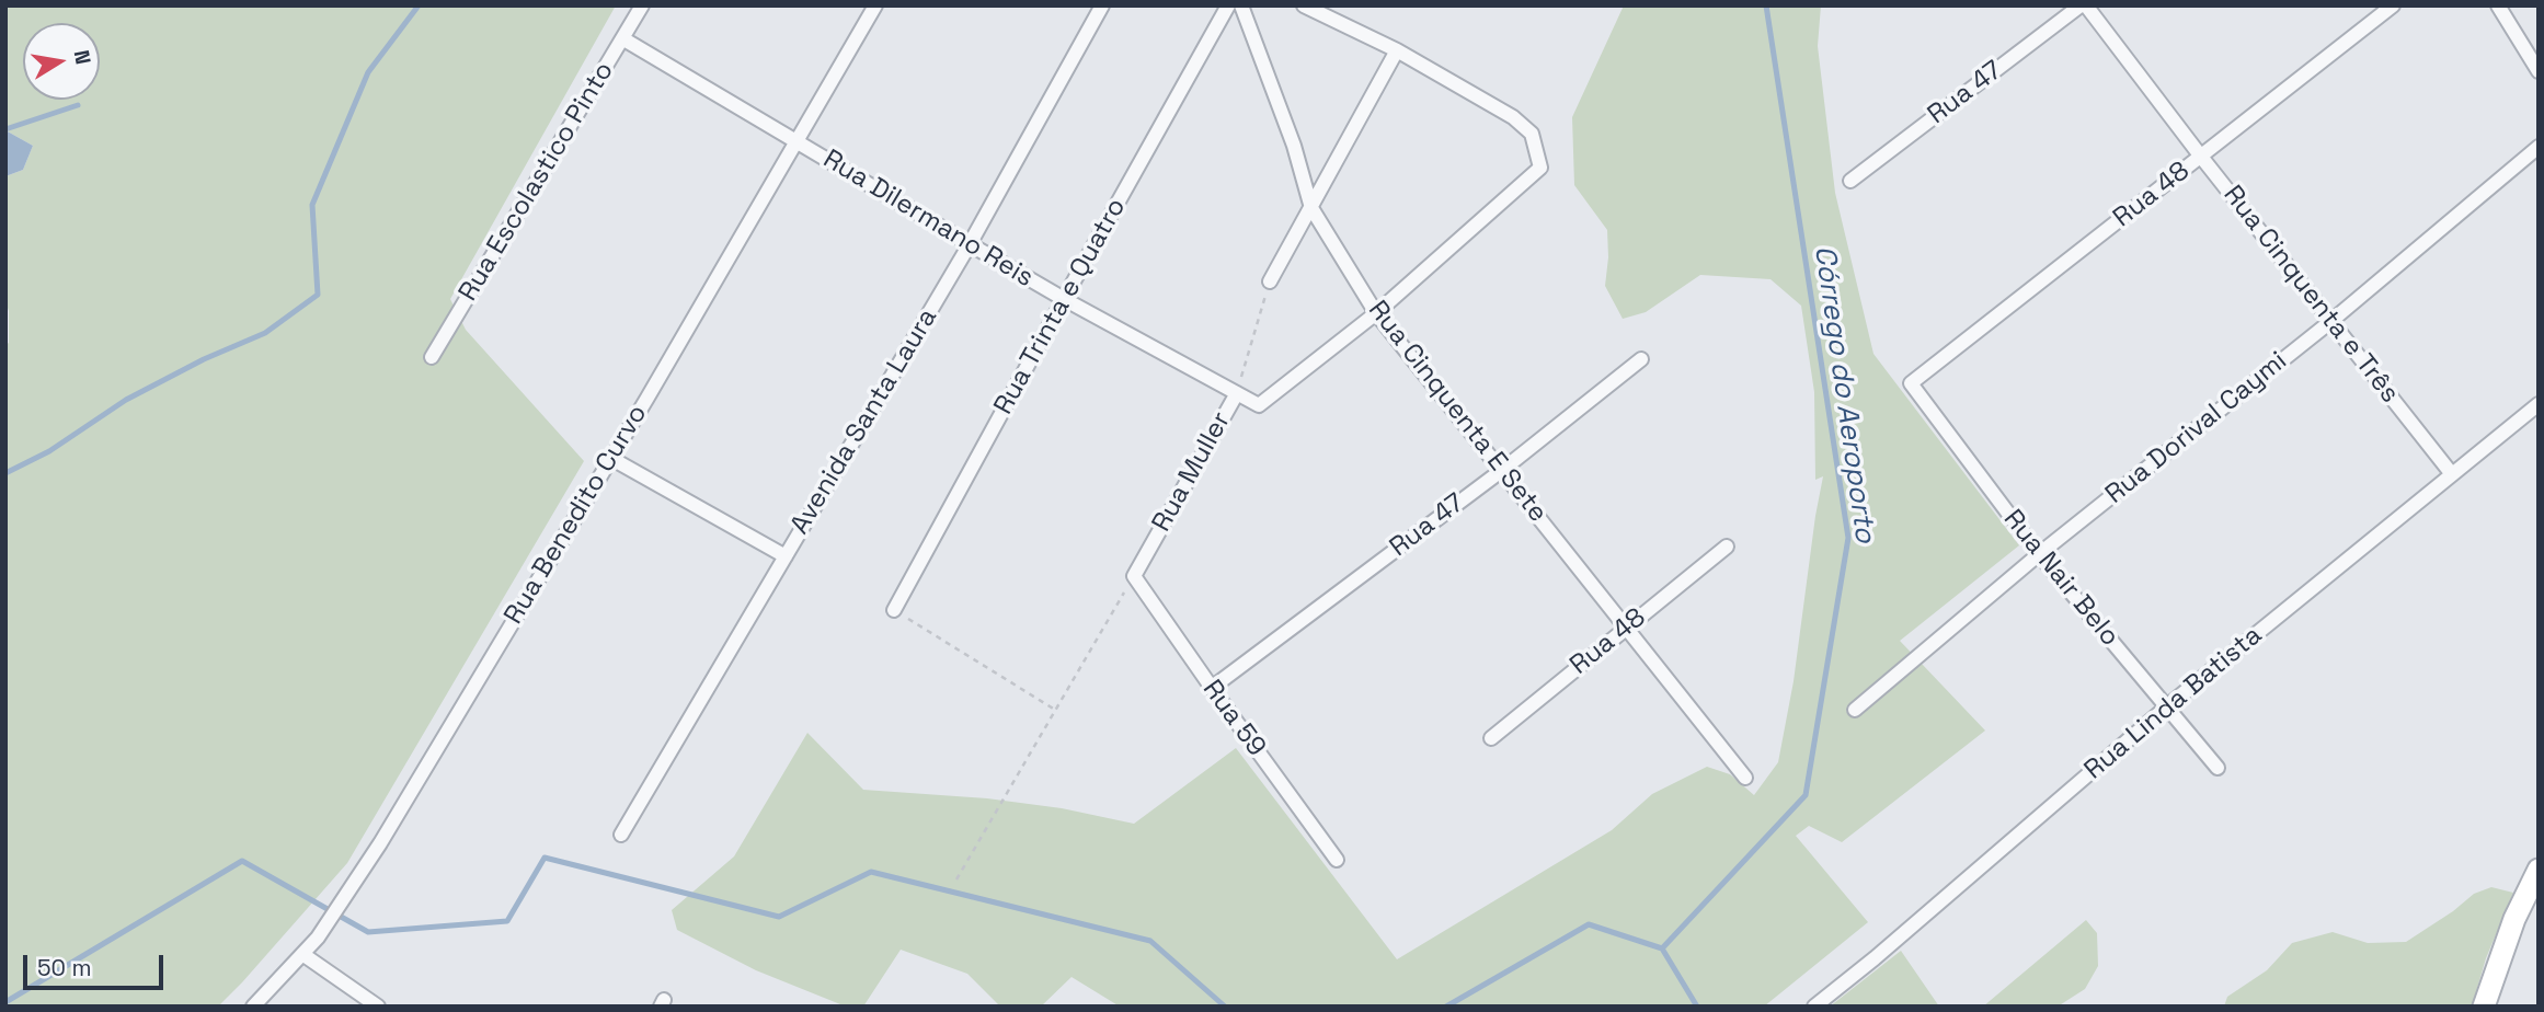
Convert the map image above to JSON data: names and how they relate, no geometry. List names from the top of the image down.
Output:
{
  "streets": {
    "street": [
      "Rua 47",
      "Rua Escolastico Pinto",
      "Rua 48",
      "Rua Dilermano Reis",
      "Rua Cinquenta e Três",
      "Rua Trinta e Quatro",
      "Rua Cinquenta E Sete",
      "Avenida Santa Laura",
      "Rua Dorival Caymi",
      "Rua Muller",
      "Rua Benedito Curvo",
      "Rua Nair Belo",
      "Rua Linda Batista",
      "Rua 59"
    ]
  },
  "crossings": [
    ["Rua 47", "Rua Cinquenta e Três"],
    ["Rua 47", "Rua Cinquenta E Sete"],
    ["Rua 47", "Rua 59"],
    ["Rua Escolastico Pinto", "Rua Dilermano Reis"],
    ["Rua 48", "Rua Cinquenta e Três"],
    ["Rua 48", "Rua Cinquenta E Sete"],
    ["Rua 48", "Rua Nair Belo"],
    ["Rua Dilermano Reis", "Rua Trinta e Quatro"],
    ["Rua Dilermano Reis", "Avenida Santa Laura"],
    ["Rua Dilermano Reis", "Rua Muller"],
    ["Rua Dilermano Reis", "Rua Benedito Curvo"],
    ["Rua Cinquenta e Três", "Rua Dorival Caymi"],
    ["Rua Cinquenta e Três", "Rua Linda Batista"],
    ["Rua Dorival Caymi", "Rua Nair Belo"],
    ["Rua Muller", "Rua 59"],
    ["Rua Nair Belo", "Rua Linda Batista"]
  ],
  "water": ["Córrego do Aeroporto"],
  "scale_bar": "50 m",
  "north": "right"
}
